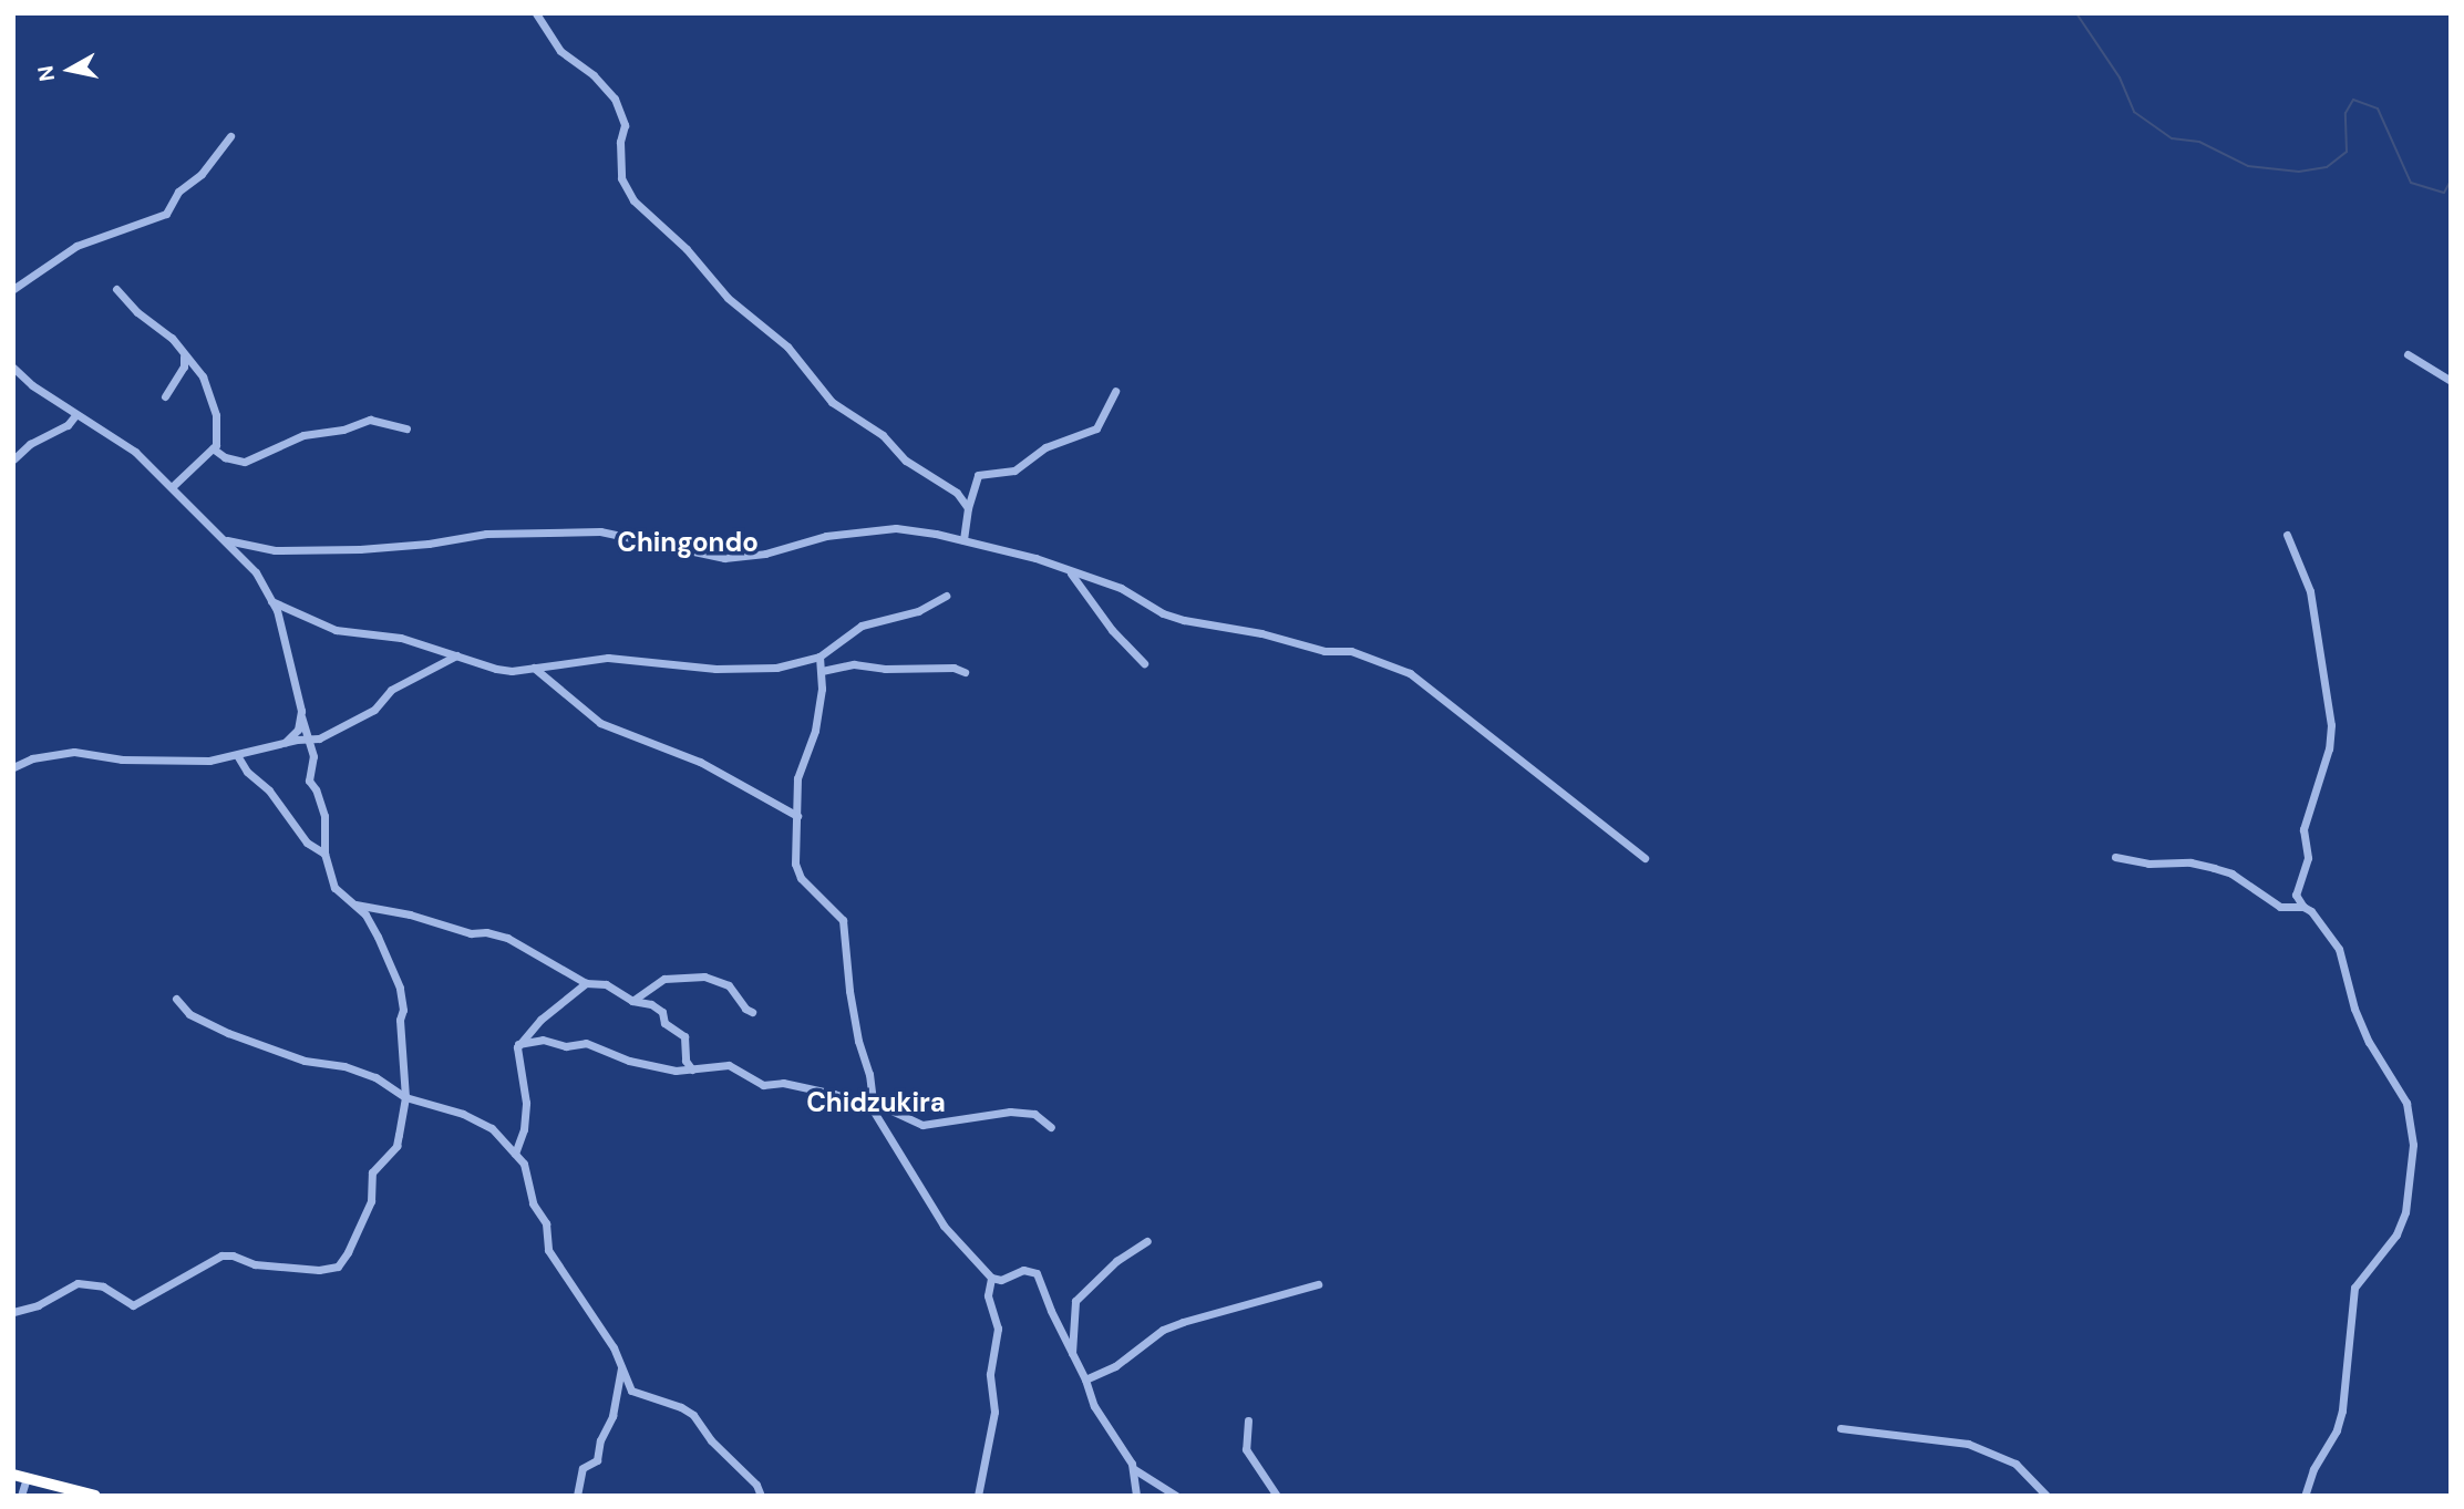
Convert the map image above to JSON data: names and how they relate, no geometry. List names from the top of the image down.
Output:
{
  "districts": ["Chingondo", "Chidzukira"],
  "north": "left"
}
